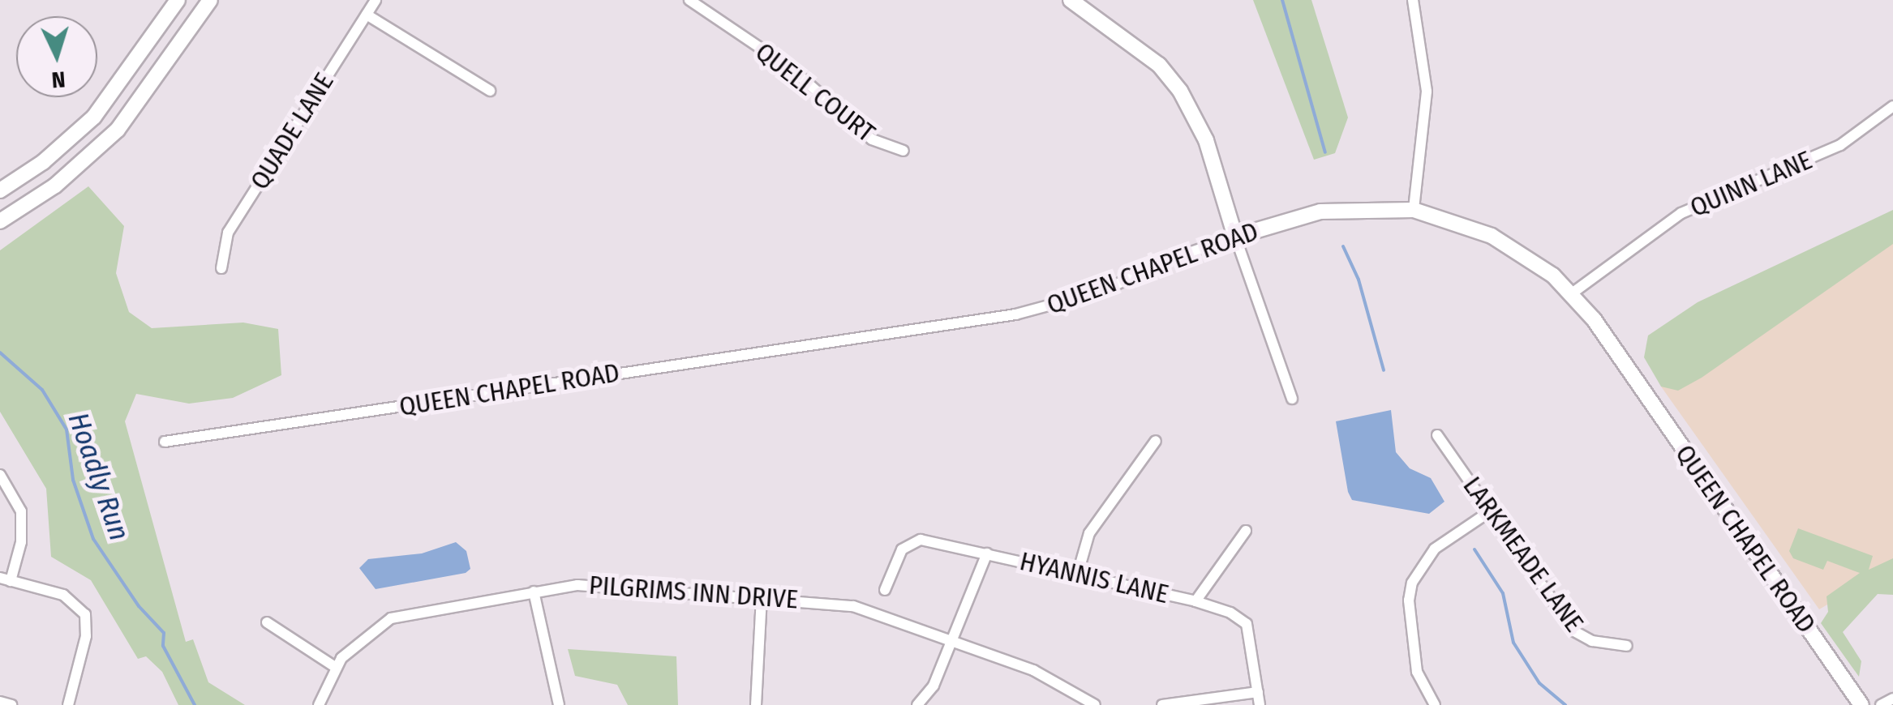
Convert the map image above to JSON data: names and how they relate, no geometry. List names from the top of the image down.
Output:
{
  "streets": {
    "street": [
      "QUELL COURT",
      "QUADE LANE",
      "QUINN LANE",
      "QUEEN CHAPEL ROAD",
      "LARKMEADE LANE",
      "HYANNIS LANE",
      "PILGRIMS INN DRIVE"
    ]
  },
  "crossings": [
    ["QUINN LANE", "QUEEN CHAPEL ROAD"]
  ],
  "water": ["Hoadly Run"],
  "north": "bottom"
}
